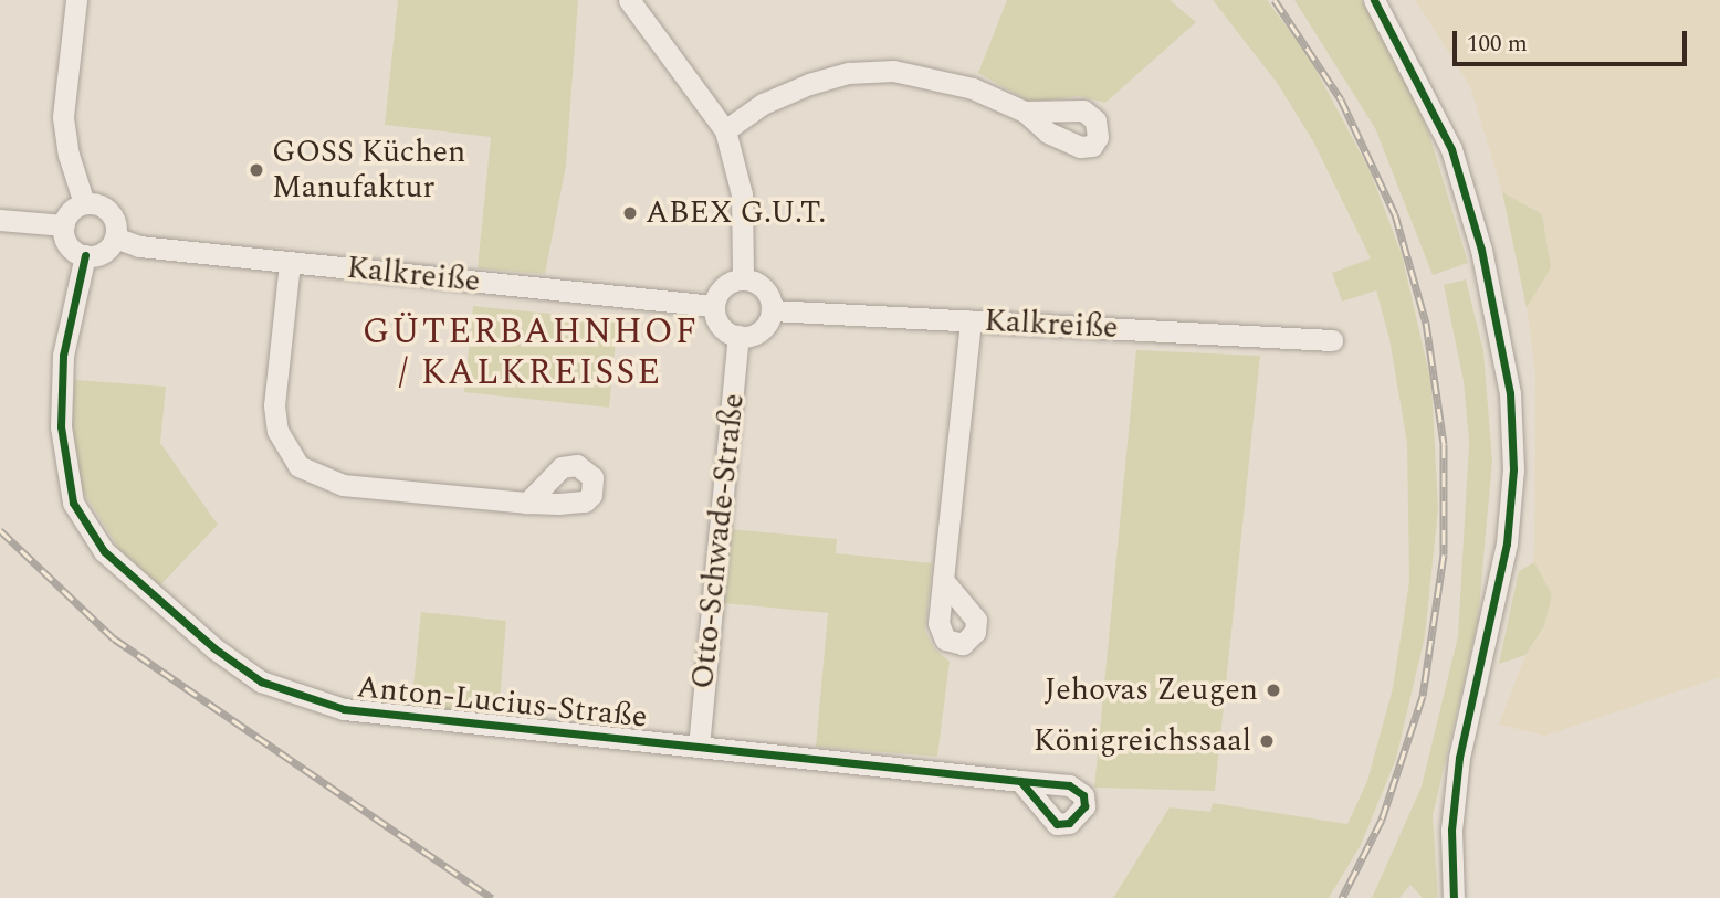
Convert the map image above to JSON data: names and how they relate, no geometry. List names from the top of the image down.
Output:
{
  "streets": {
    "street": ["Kalkreiße", "Otto-Schwade-Straße", "Anton-Lucius-Straße"]
  },
  "crossings": [
    ["Kalkreiße", "Otto-Schwade-Straße"],
    ["Kalkreiße", "Anton-Lucius-Straße"],
    ["Otto-Schwade-Straße", "Anton-Lucius-Straße"]
  ],
  "districts": ["GÜTERBAHNHOF / KALKREISSE"],
  "places": [
    "GOSS Küchen Manufaktur",
    "ABEX G.U.T.",
    "Jehovas Zeugen",
    "Königreichssaal"
  ],
  "scale_bar": "100 m"
}
